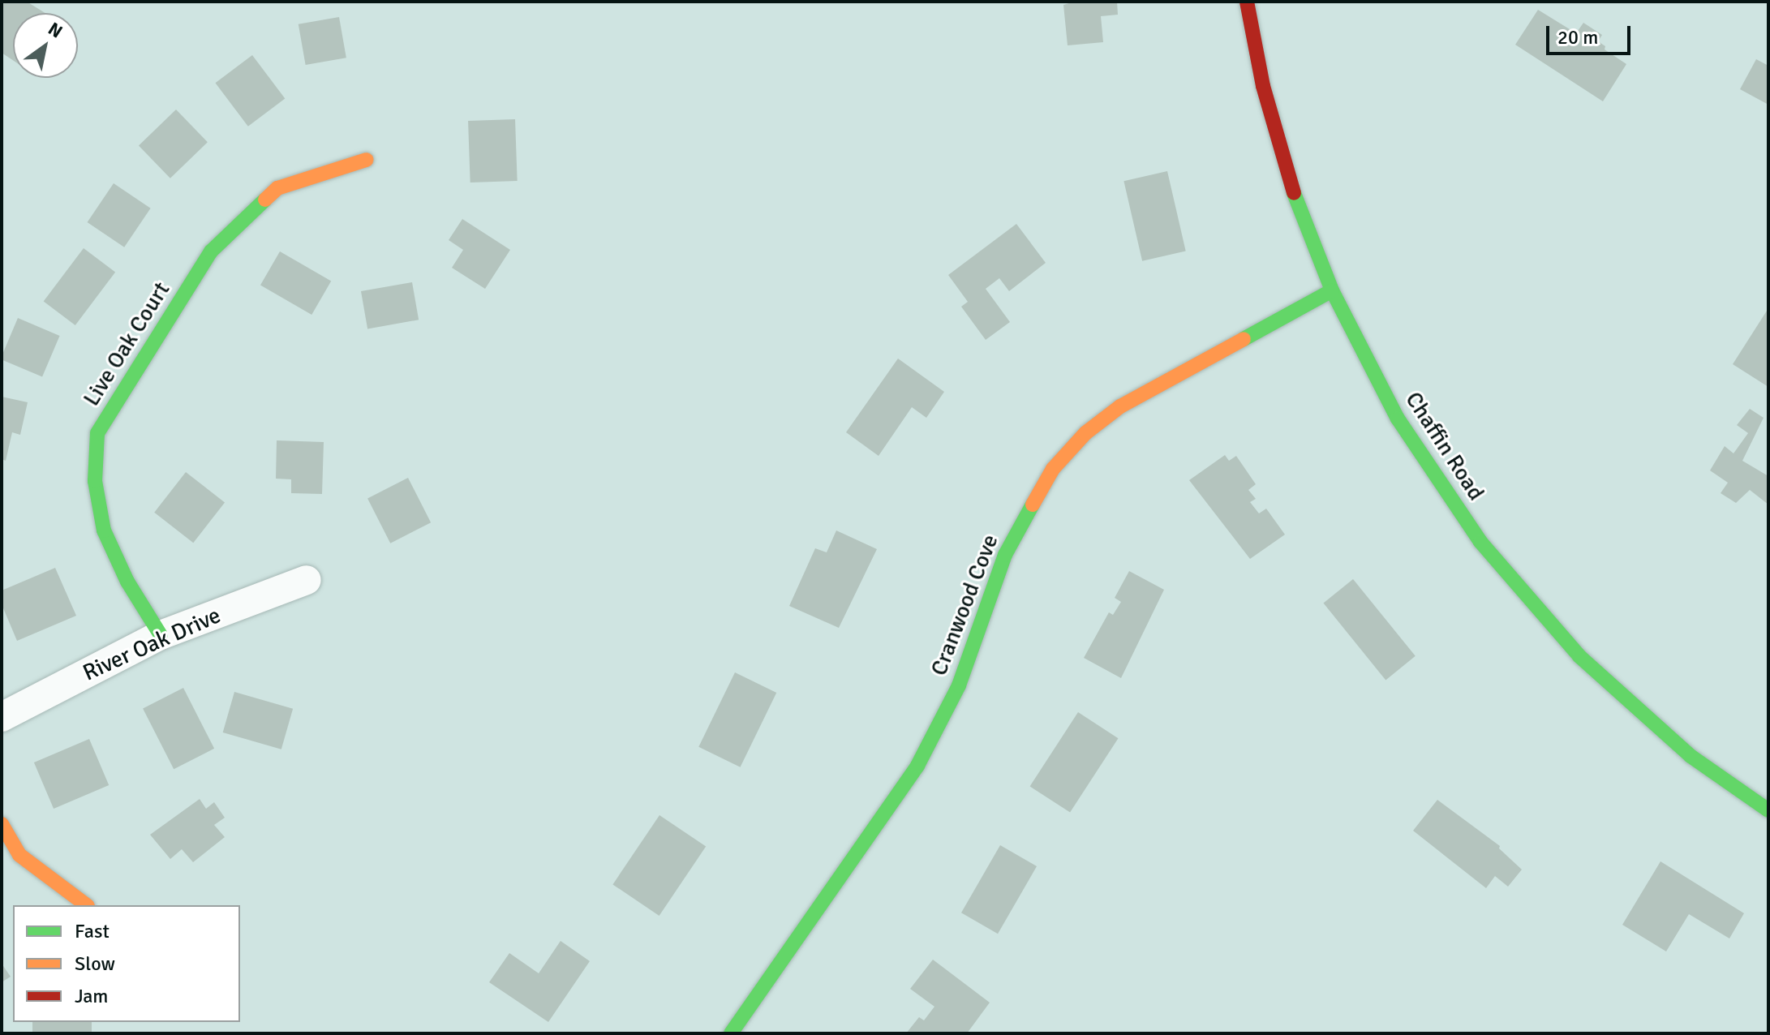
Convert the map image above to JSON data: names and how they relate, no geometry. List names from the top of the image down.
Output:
{
  "streets": {
    "street": [
      "Live Oak Court",
      "Chaffin Road",
      "Cranwood Cove",
      "River Oak Drive"
    ]
  },
  "crossings": [
    ["Live Oak Court", "River Oak Drive"],
    ["Chaffin Road", "Cranwood Cove"]
  ],
  "legend": ["Fast", "Slow", "Jam"],
  "scale_bar": "20 m",
  "north": "top right"
}
